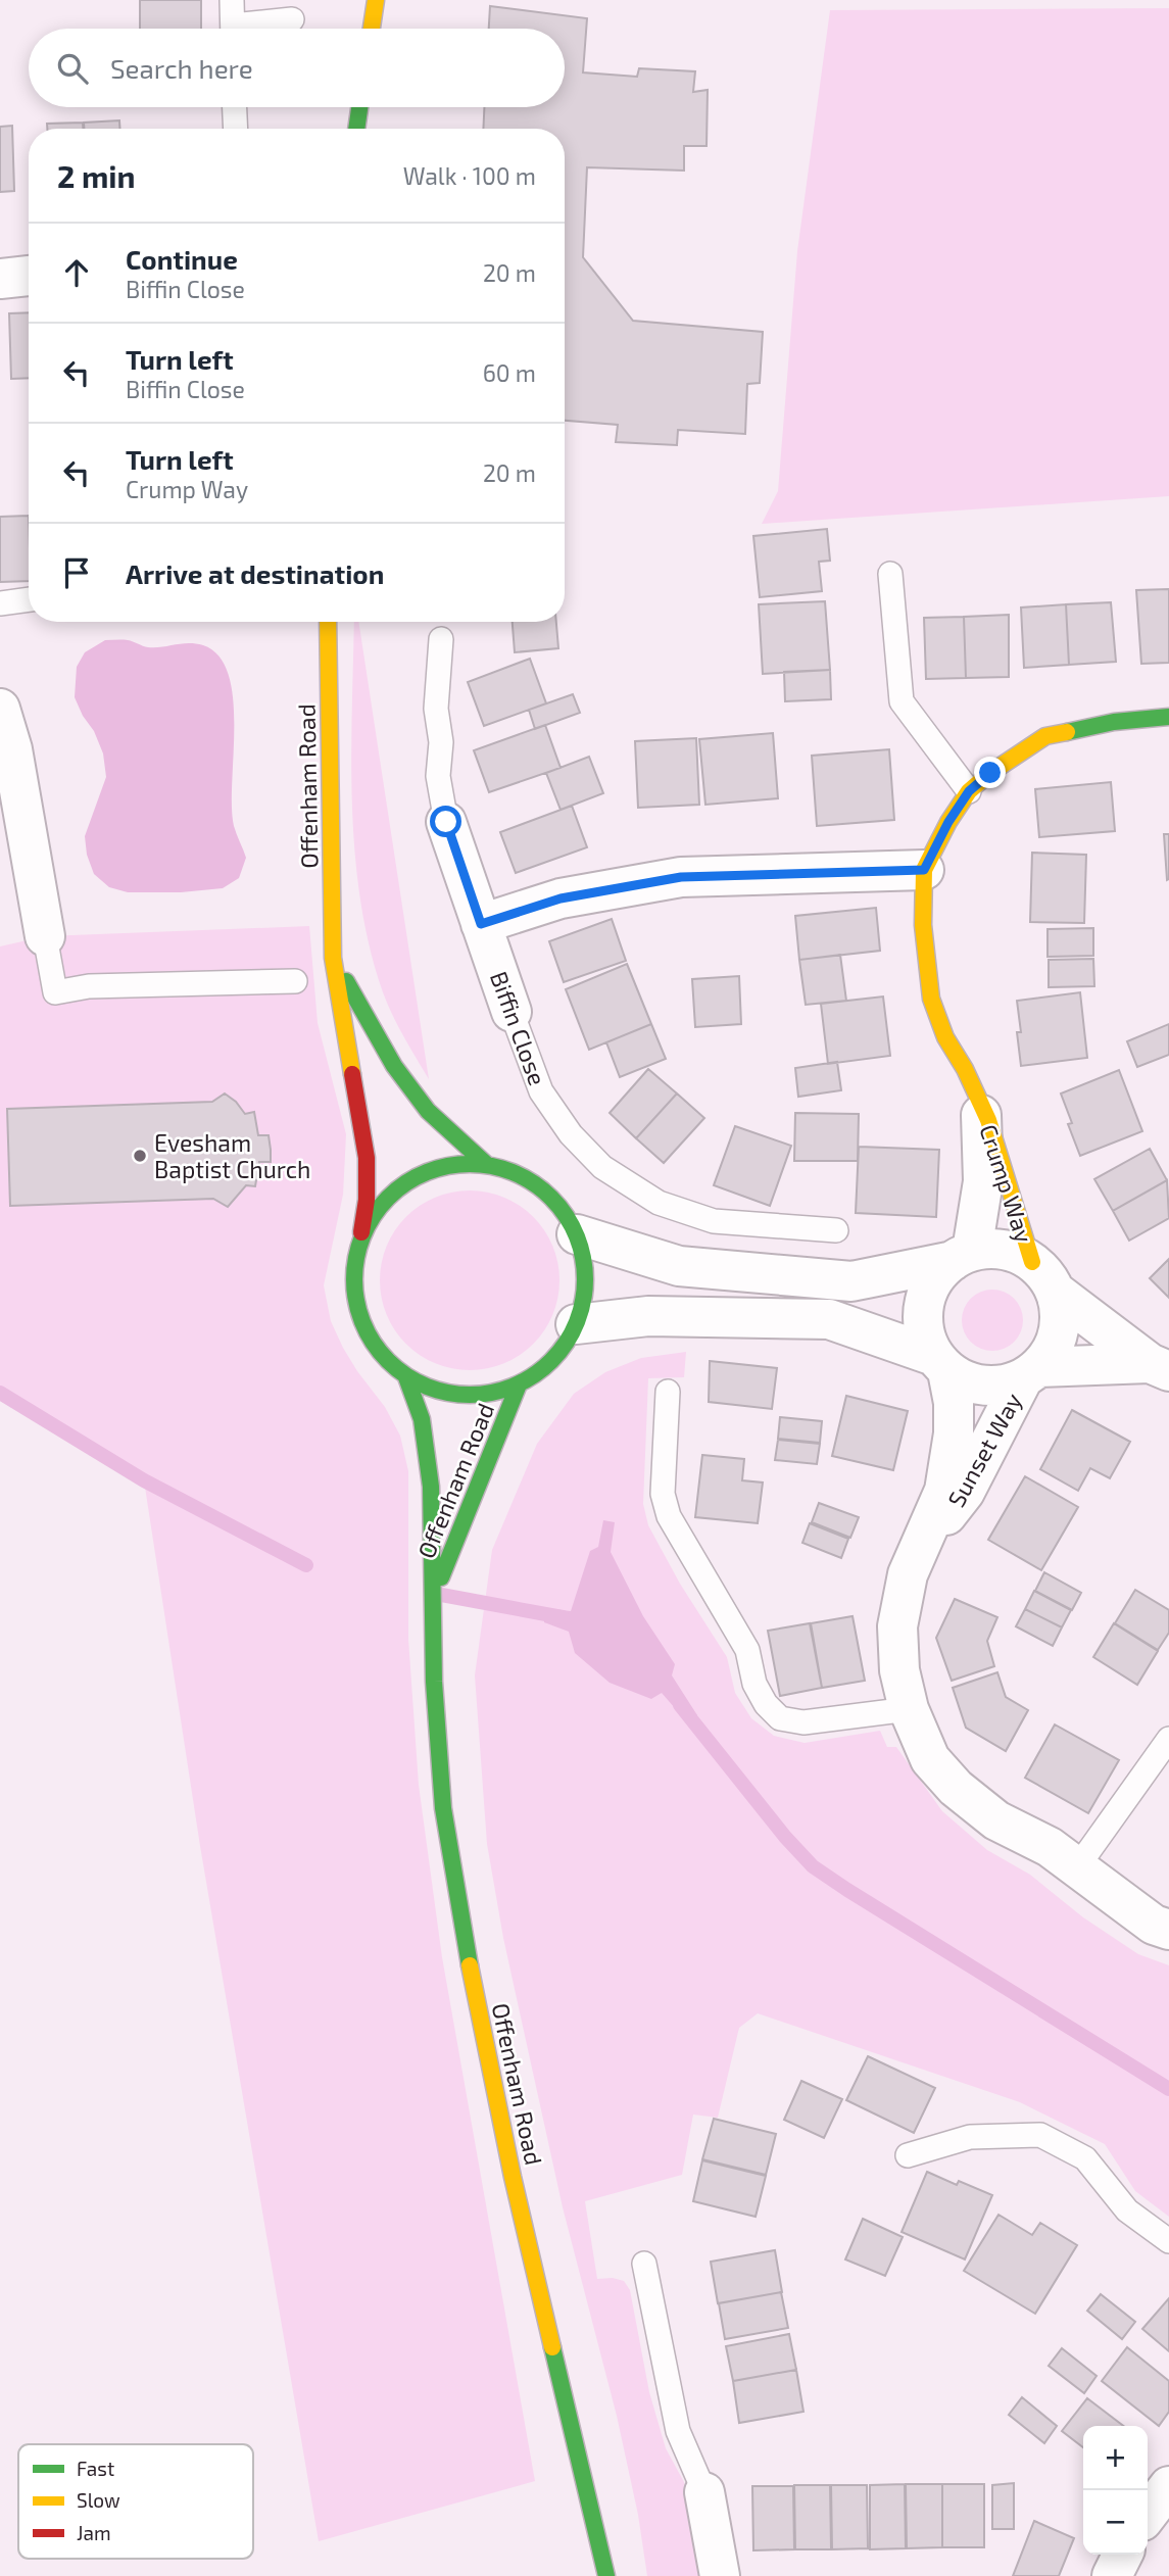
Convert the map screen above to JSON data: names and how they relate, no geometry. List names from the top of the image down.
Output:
{
  "streets": {
    "main road": ["Offenham Road", "Crump Way"],
    "street": ["Biffin Close", "Sunset Way"]
  },
  "crossings": [
    ["Crump Way", "Sunset Way"]
  ],
  "places": ["Evesham Baptist Church"],
  "legend": ["Fast", "Slow", "Jam"],
  "page": {
    "search": "Search here",
    "heading": ["2 min", "Walk · 100 m"],
    "list": [
      ["Continue", "Biffin Close", "20 m"],
      ["Turn left", "Biffin Close", "60 m"],
      ["Turn left", "Crump Way", "20 m"],
      "Arrive at destination"
    ],
    "map_buttons": ["+", "−"]
  }
}
